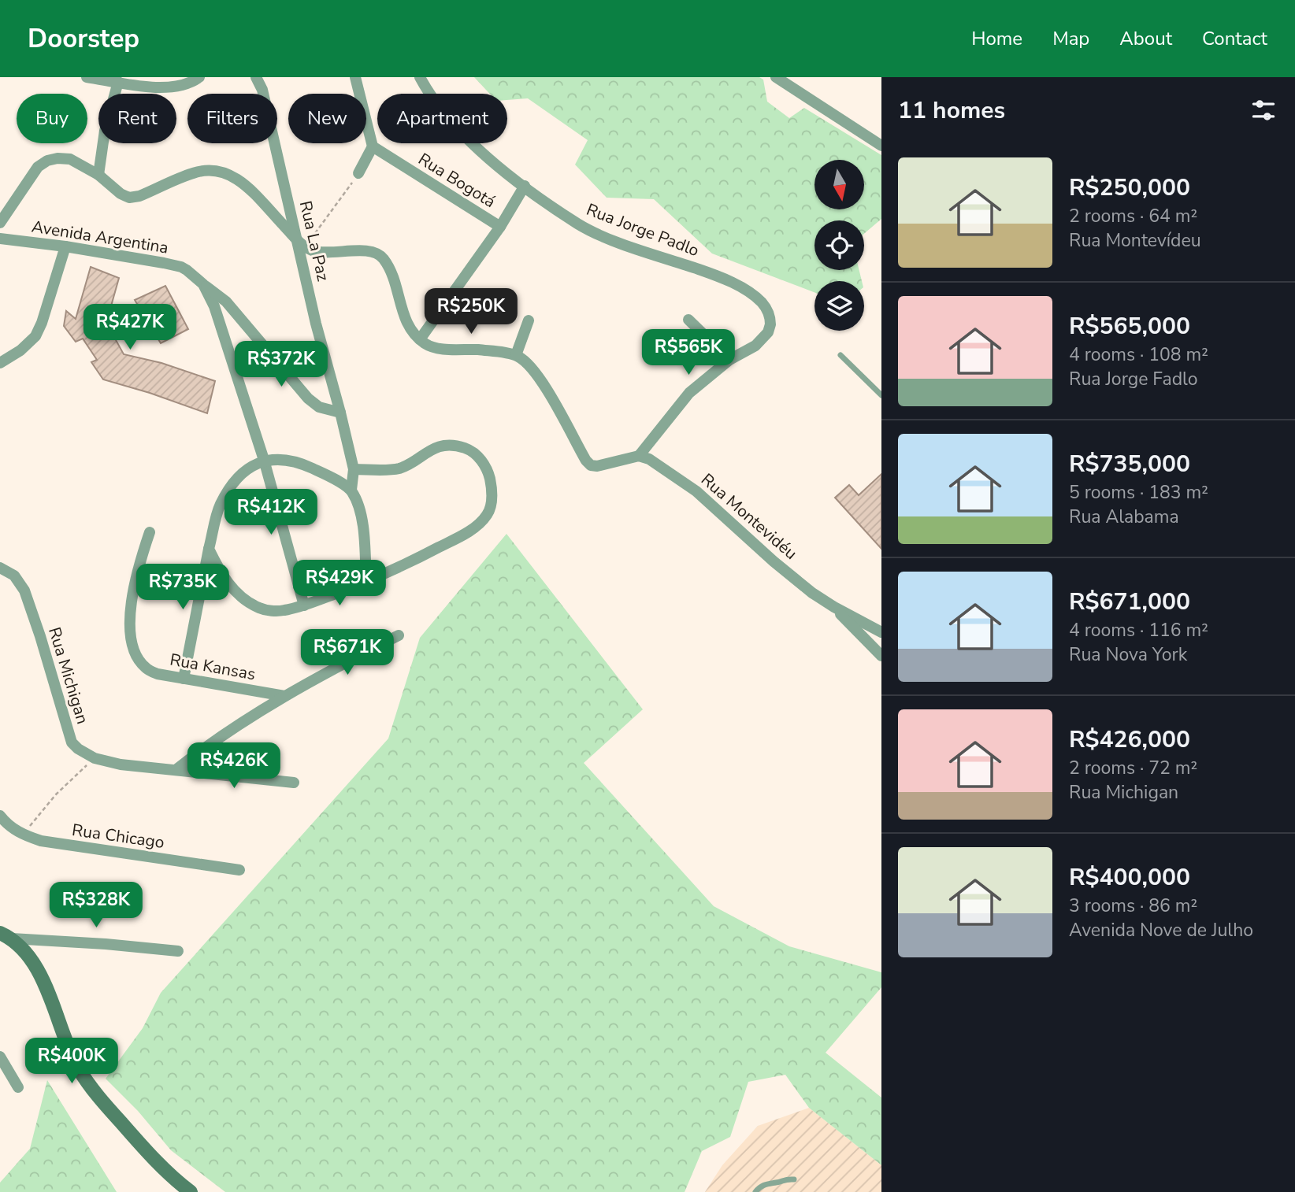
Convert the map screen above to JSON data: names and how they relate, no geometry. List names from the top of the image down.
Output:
{
  "streets": {
    "street": [
      "Rua Bogotá",
      "Rua Jorge Padlo",
      "Avenida Argentina",
      "Rua La Paz",
      "Rua Montevidéu",
      "Rua Kansas",
      "Rua Michigan",
      "Rua Chicago"
    ]
  },
  "crossings": [
    ["Avenida Argentina", "Rua La Paz"]
  ],
  "north": "bottom",
  "page": {
    "header": "Doorstep",
    "nav": [
      "Home",
      "Map",
      "About",
      "Contact"
    ],
    "heading": "11 homes",
    "chip": [
      "Buy",
      "Rent",
      "Filters",
      "New",
      "Apartment"
    ],
    "list": [
      {
        "name": "R$250,000",
        "note": "2 rooms · 64 m² · Rua Montevídeu"
      },
      {
        "name": "R$565,000",
        "note": "4 rooms · 108 m² · Rua Jorge Fadlo"
      },
      {
        "name": "R$735,000",
        "note": "5 rooms · 183 m² · Rua Alabama"
      },
      {
        "name": "R$671,000",
        "note": "4 rooms · 116 m² · Rua Nova York"
      },
      {
        "name": "R$426,000",
        "note": "2 rooms · 72 m² · Rua Michigan"
      },
      {
        "name": "R$400,000",
        "note": "3 rooms · 86 m² · Avenida Nove de Julho"
      }
    ],
    "price": [
      "R$250K",
      "R$427K",
      "R$565K",
      "R$372K",
      "R$412K",
      "R$429K",
      "R$735K",
      "R$671K",
      "R$426K",
      "R$328K",
      "R$400K"
    ]
  }
}
